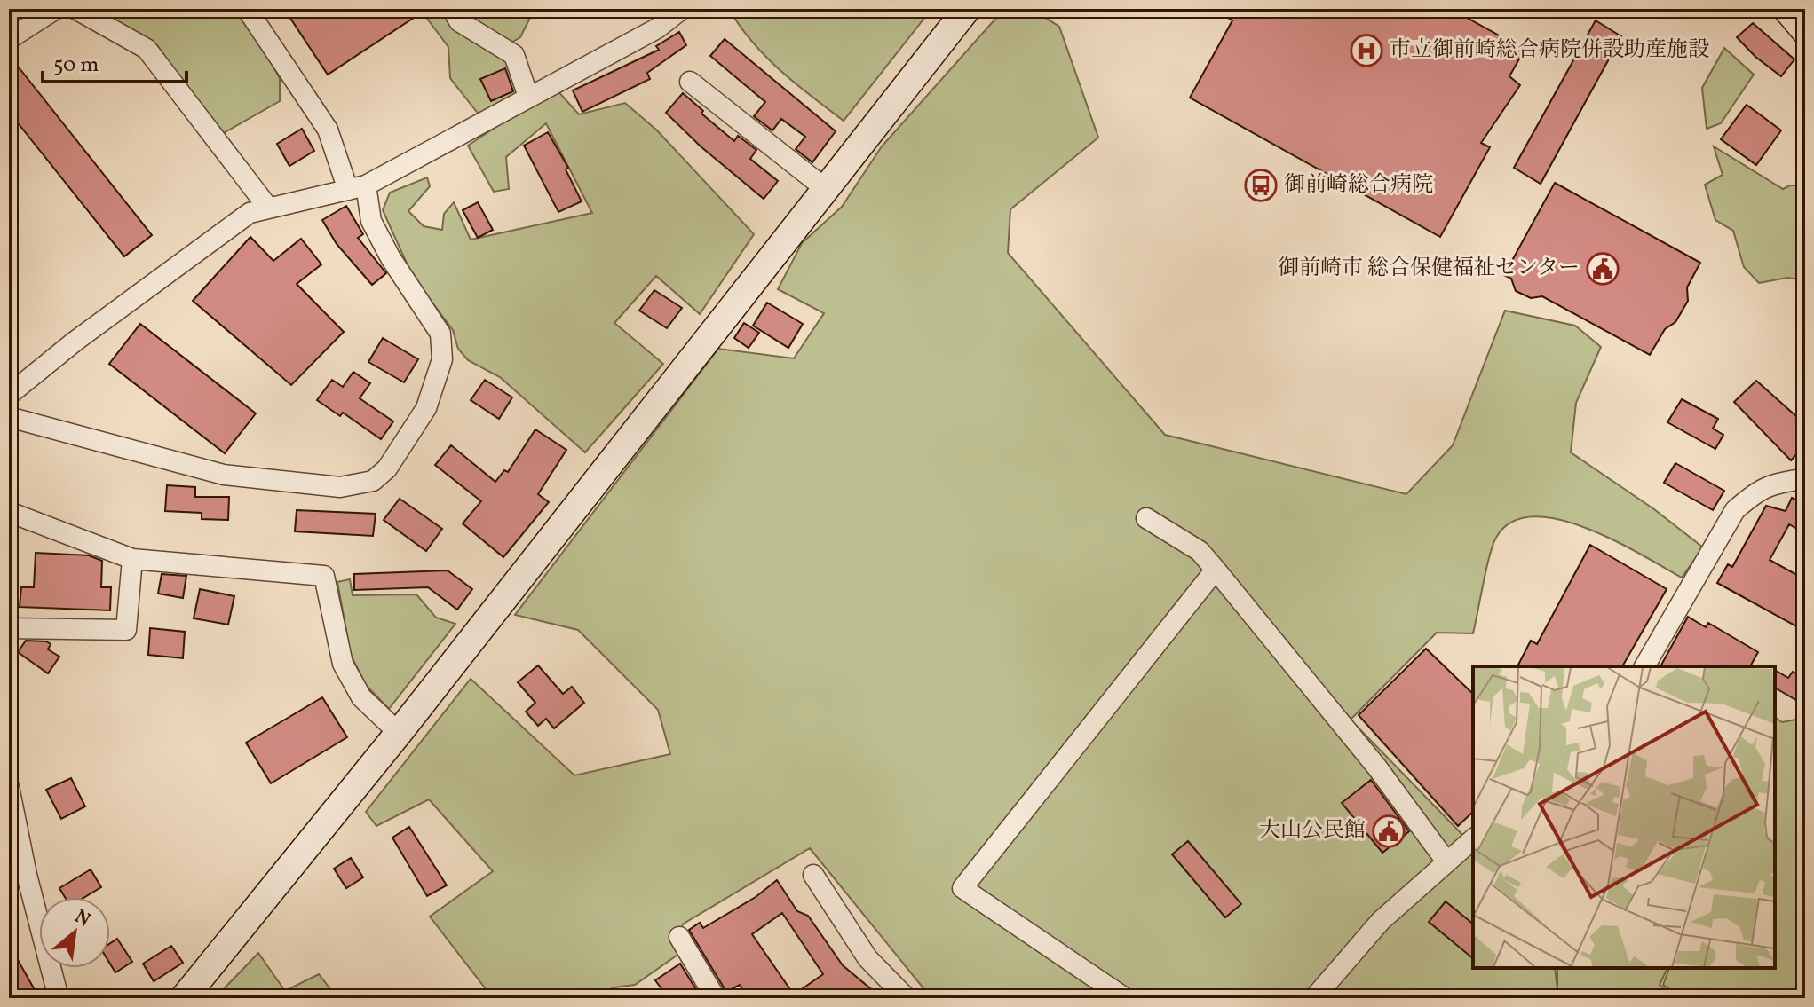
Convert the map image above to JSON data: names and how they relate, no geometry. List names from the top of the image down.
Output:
{
  "places": {
    "hospital": ["市立御前崎総合病院併設助産施設"],
    "bus stop": ["御前崎総合病院"],
    "public building": ["御前崎市 総合保健福祉センター", "大山公民館"]
  },
  "scale_bar": "50 m",
  "north": "top right"
}
